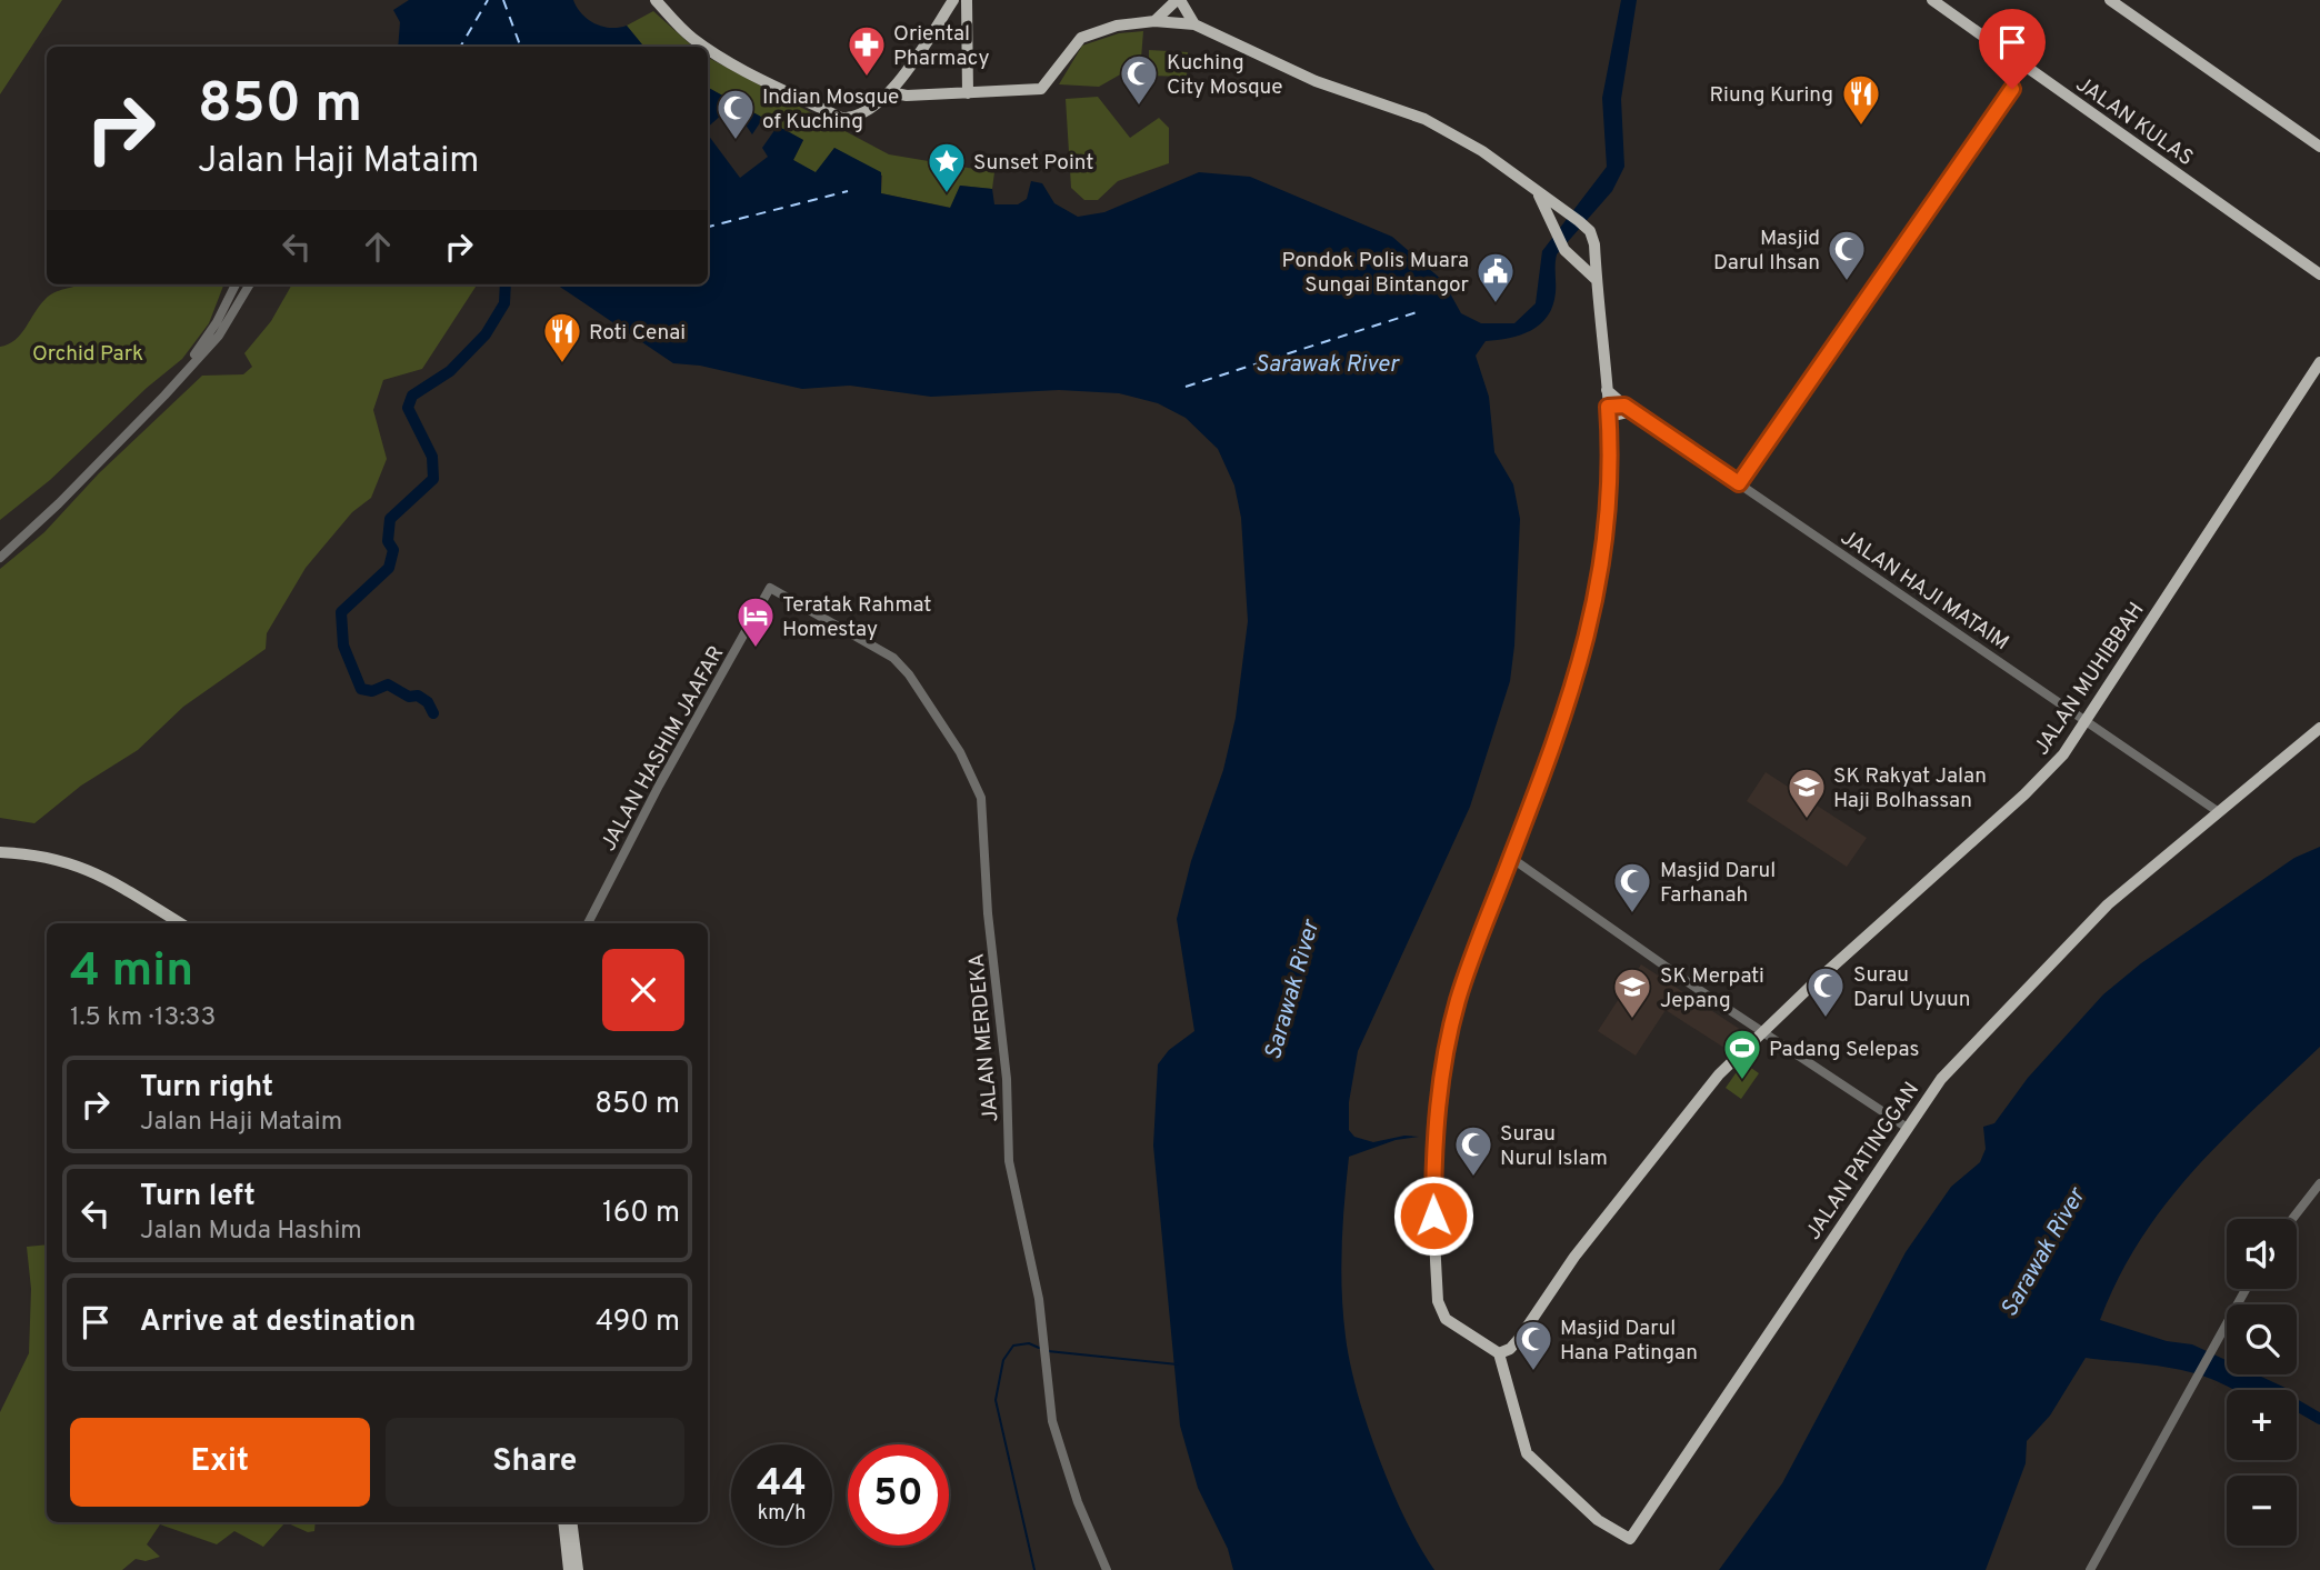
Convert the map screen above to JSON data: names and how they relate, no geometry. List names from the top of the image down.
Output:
{
  "streets": {
    "main road": ["JALAN KULAS", "JALAN MUHIBBAH", "JALAN PATINGGAN"],
    "street": ["JALAN HAJI MATAIM", "JALAN HASHIM JAAFAR", "JALAN MERDEKA"]
  },
  "crossings": [
    ["JALAN HAJI MATAIM", "JALAN MUHIBBAH"],
    ["JALAN HAJI MATAIM", "JALAN PATINGGAN"],
    ["JALAN MUHIBBAH", "JALAN PATINGGAN"],
    ["JALAN HASHIM JAAFAR", "JALAN MERDEKA"]
  ],
  "water": ["Sarawak River"],
  "parks": ["Orchid Park"],
  "places": {
    "pharmacy": ["Oriental Pharmacy"],
    "mosque": [
      "Kuching City Mosque",
      "Indian Mosque of Kuching",
      "Masjid Darul Ihsan",
      "Masjid Darul Farhanah",
      "Surau Darul Uyuun",
      "Surau Nurul Islam",
      "Masjid Darul Hana Patingan"
    ],
    "restaurant": ["Riung Kuring", "Roti Cenai"],
    "place": ["Sunset Point"],
    "public building": ["Pondok Polis Muara Sungai Bintangor"],
    "hotel": ["Teratak Rahmat Homestay"],
    "school or university": ["SK Rakyat Jalan Haji Bolhassan", "SK Merpati Jepang"],
    "sports": ["Padang Selepas"]
  },
  "page": {
    "turn": ["850 m", "Jalan Haji Mataim"],
    "heading": ["4 min", "1.5 km · 13:33"],
    "list": [
      {
        "name": "Turn right",
        "note": "Jalan Haji Mataim",
        "value": "850 m"
      },
      {
        "name": "Turn left",
        "note": "Jalan Muda Hashim",
        "value": "160 m"
      },
      {
        "name": "Arrive at destination",
        "value": "490 m"
      }
    ],
    "map_buttons": ["+", "−"],
    "buttons": ["Exit", "Share"],
    "speed": "44 km/h",
    "limit": "50"
  }
}
